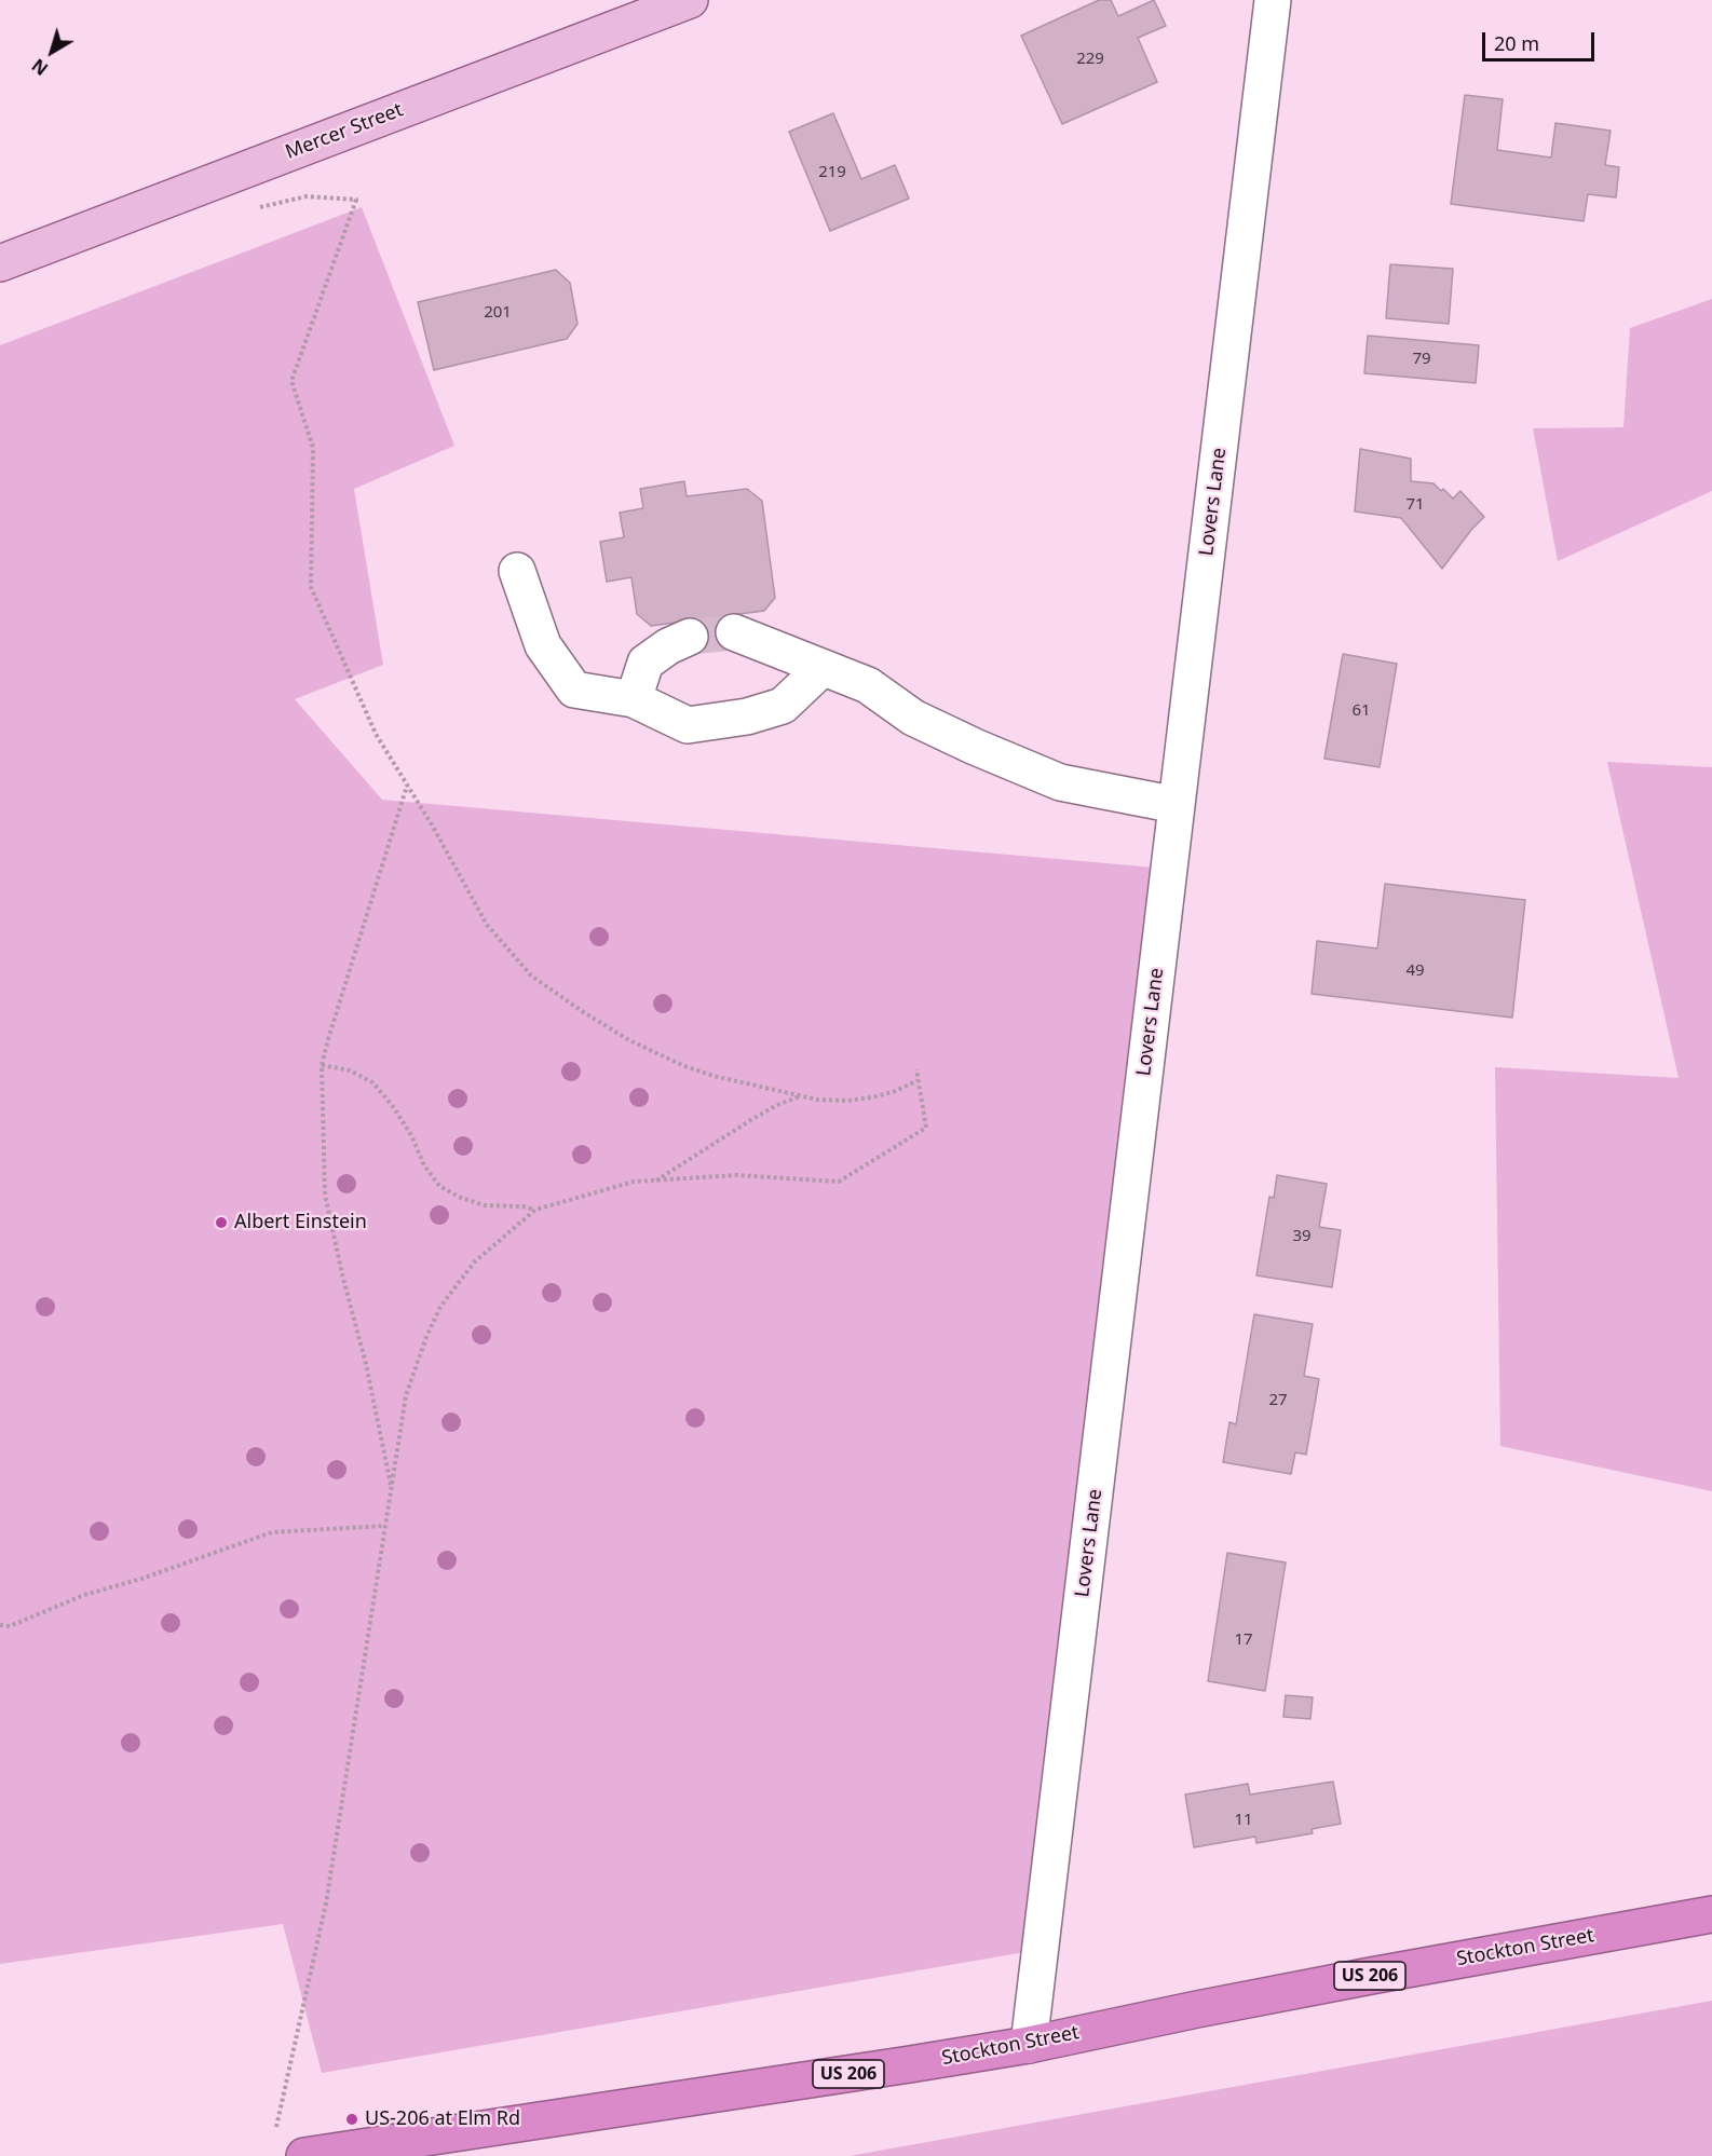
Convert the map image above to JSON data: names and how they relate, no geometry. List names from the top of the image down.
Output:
{
  "streets": {
    "highway": ["Stockton Street", "US 206"],
    "main road": ["Mercer Street"],
    "street": ["Lovers Lane"]
  },
  "crossings": [
    ["Lovers Lane", "Stockton Street"]
  ],
  "places": ["Albert Einstein", "US-206 at Elm Rd"],
  "house_numbers": [
    "229",
    "219",
    "201",
    "79",
    "71",
    "61",
    "49",
    "39",
    "27",
    "17",
    "11"
  ],
  "scale_bar": "20 m",
  "north": "bottom left"
}
